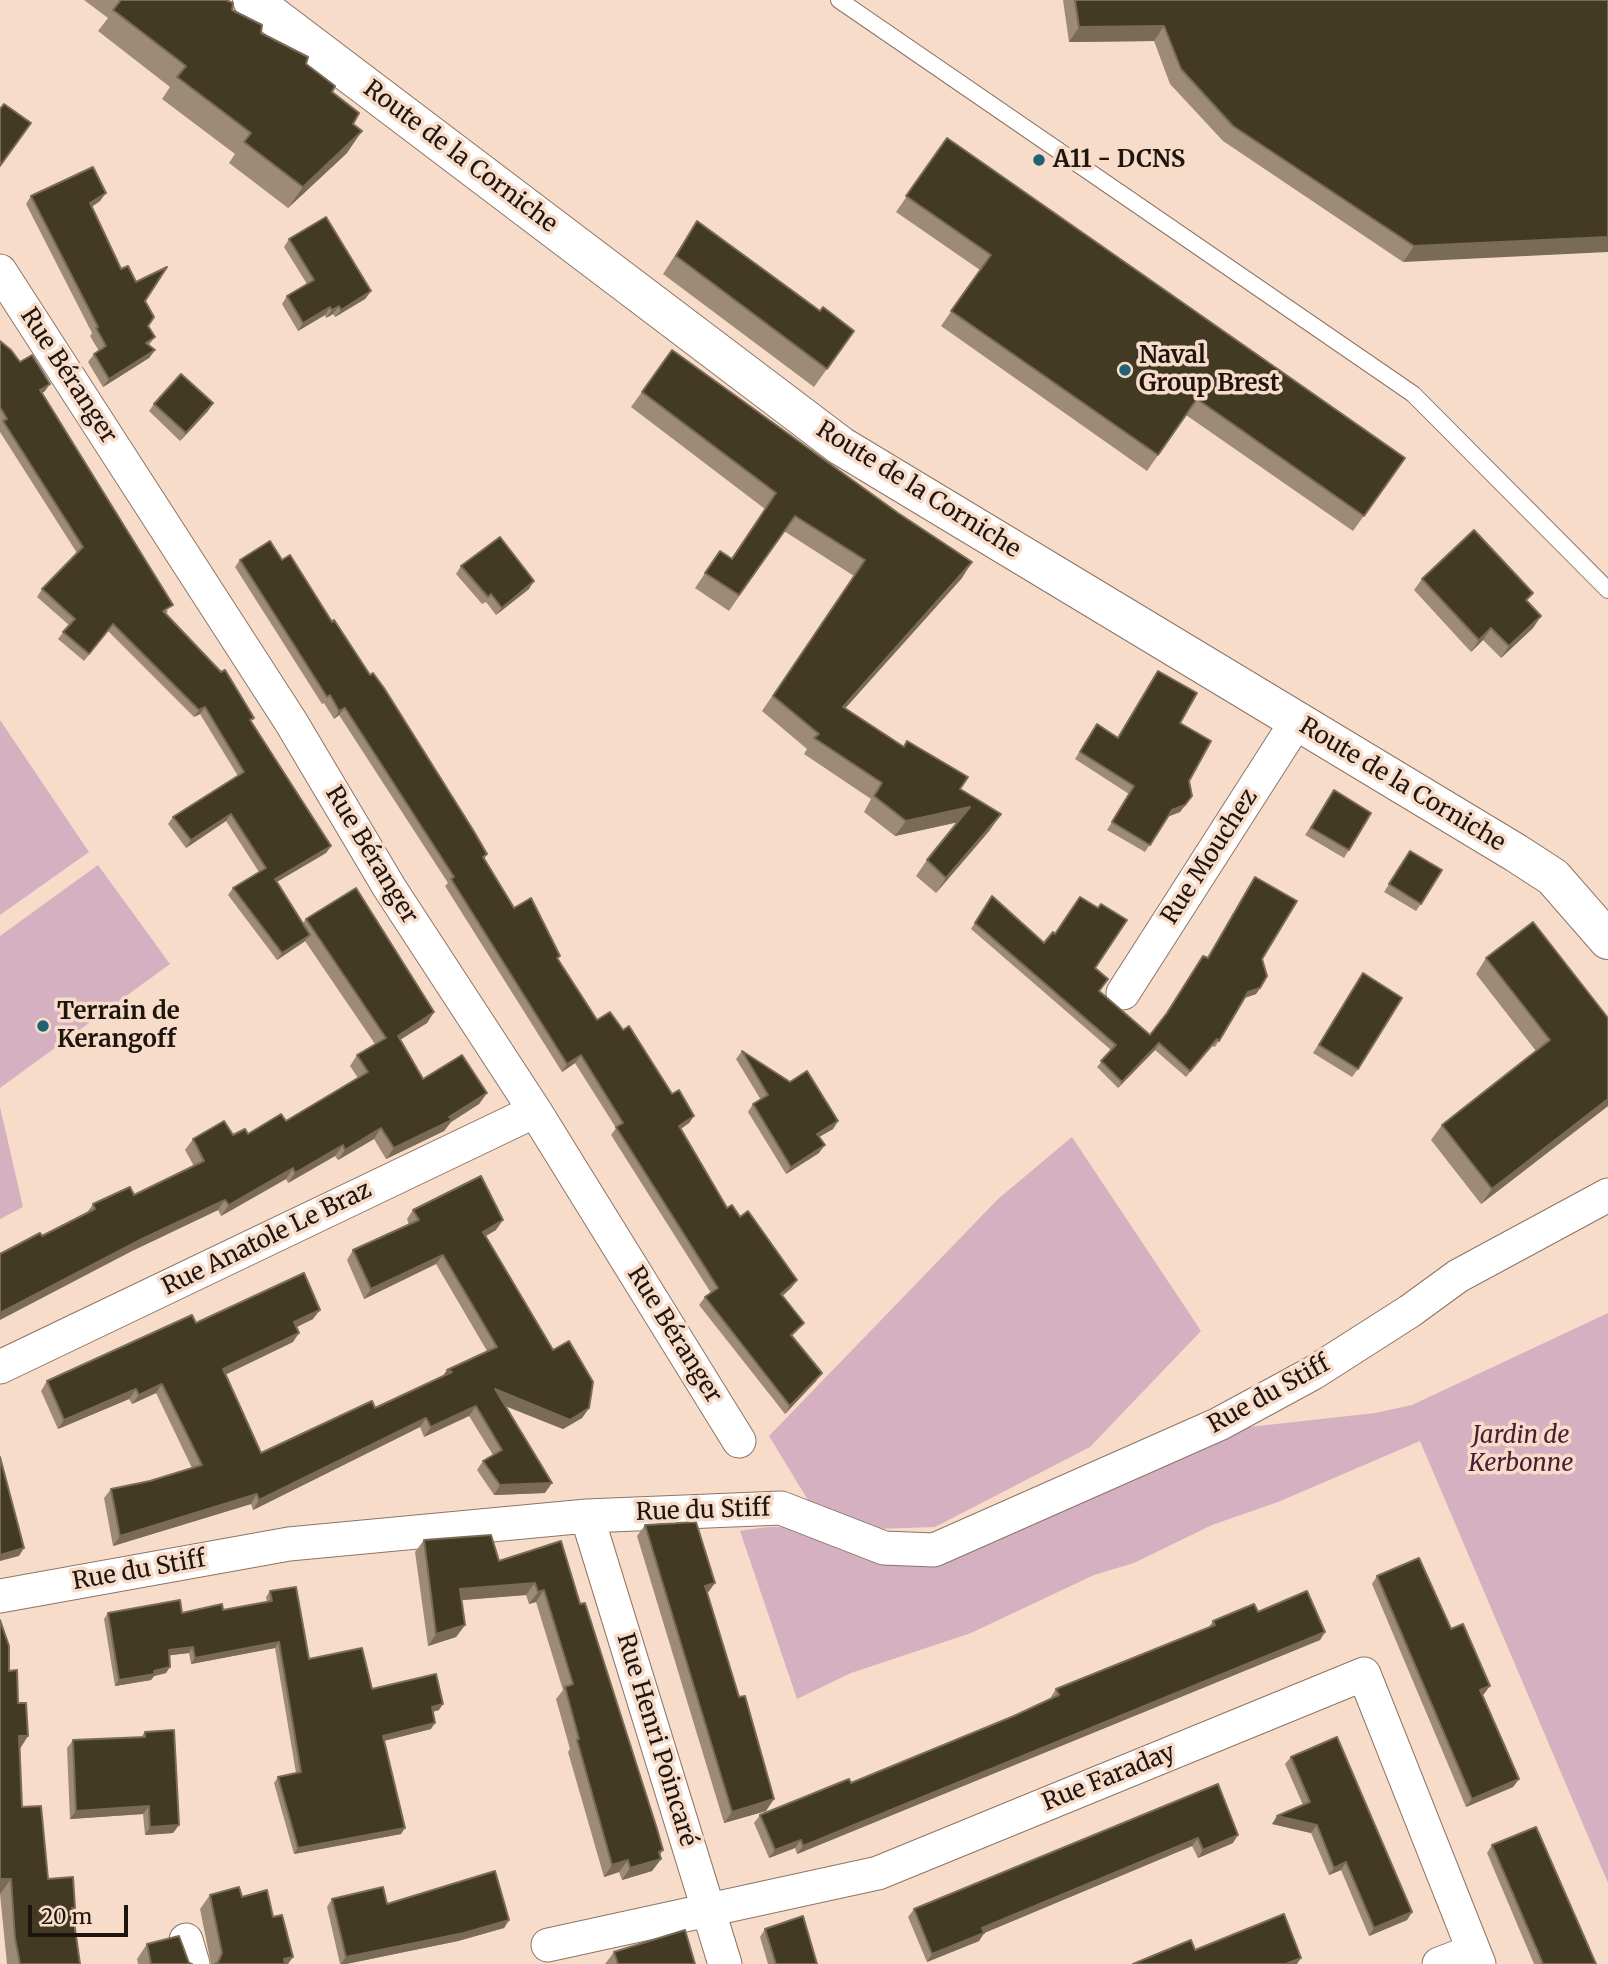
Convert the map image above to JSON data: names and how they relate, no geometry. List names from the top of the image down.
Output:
{
  "streets": {
    "street": [
      "Route de la Corniche",
      "Rue Béranger",
      "Rue Mouchez",
      "Rue Anatole Le Braz",
      "Rue du Stiff",
      "Rue Henri Poincaré",
      "Rue Faraday"
    ]
  },
  "crossings": [
    ["Route de la Corniche", "Rue Mouchez"],
    ["Rue Béranger", "Rue Anatole Le Braz"],
    ["Rue du Stiff", "Rue Henri Poincaré"],
    ["Rue Henri Poincaré", "Rue Faraday"]
  ],
  "parks": ["Jardin de Kerbonne"],
  "places": ["A11 - DCNS", "Naval Group Brest", "Terrain de Kerangoff"],
  "scale_bar": "20 m"
}
